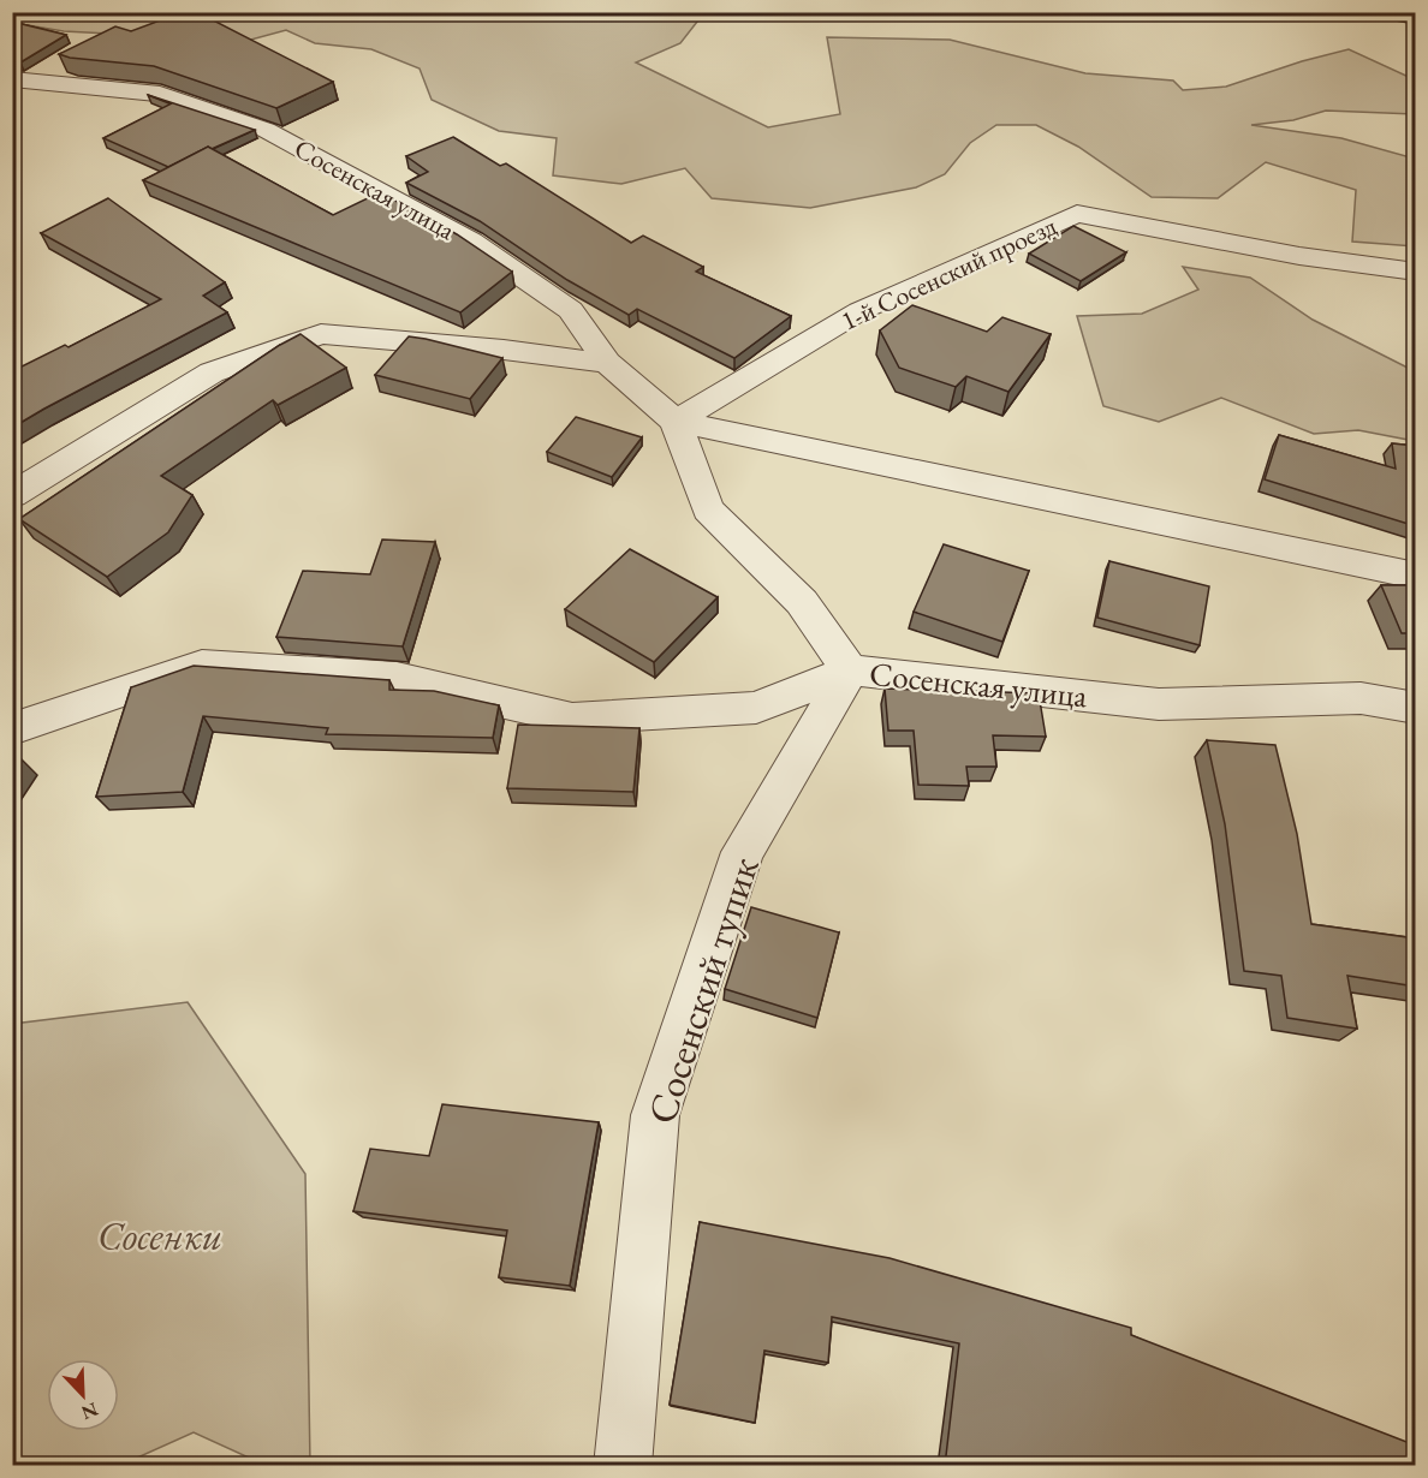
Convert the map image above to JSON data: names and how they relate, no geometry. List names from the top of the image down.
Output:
{
  "streets": {
    "street": ["Сосенская улица", "1-й Сосенский проезд", "Сосенский тупик"]
  },
  "crossings": [
    ["Сосенская улица", "1-й Сосенский проезд"],
    ["Сосенская улица", "Сосенский тупик"]
  ],
  "parks": ["Сосенки"],
  "north": "bottom right"
}
